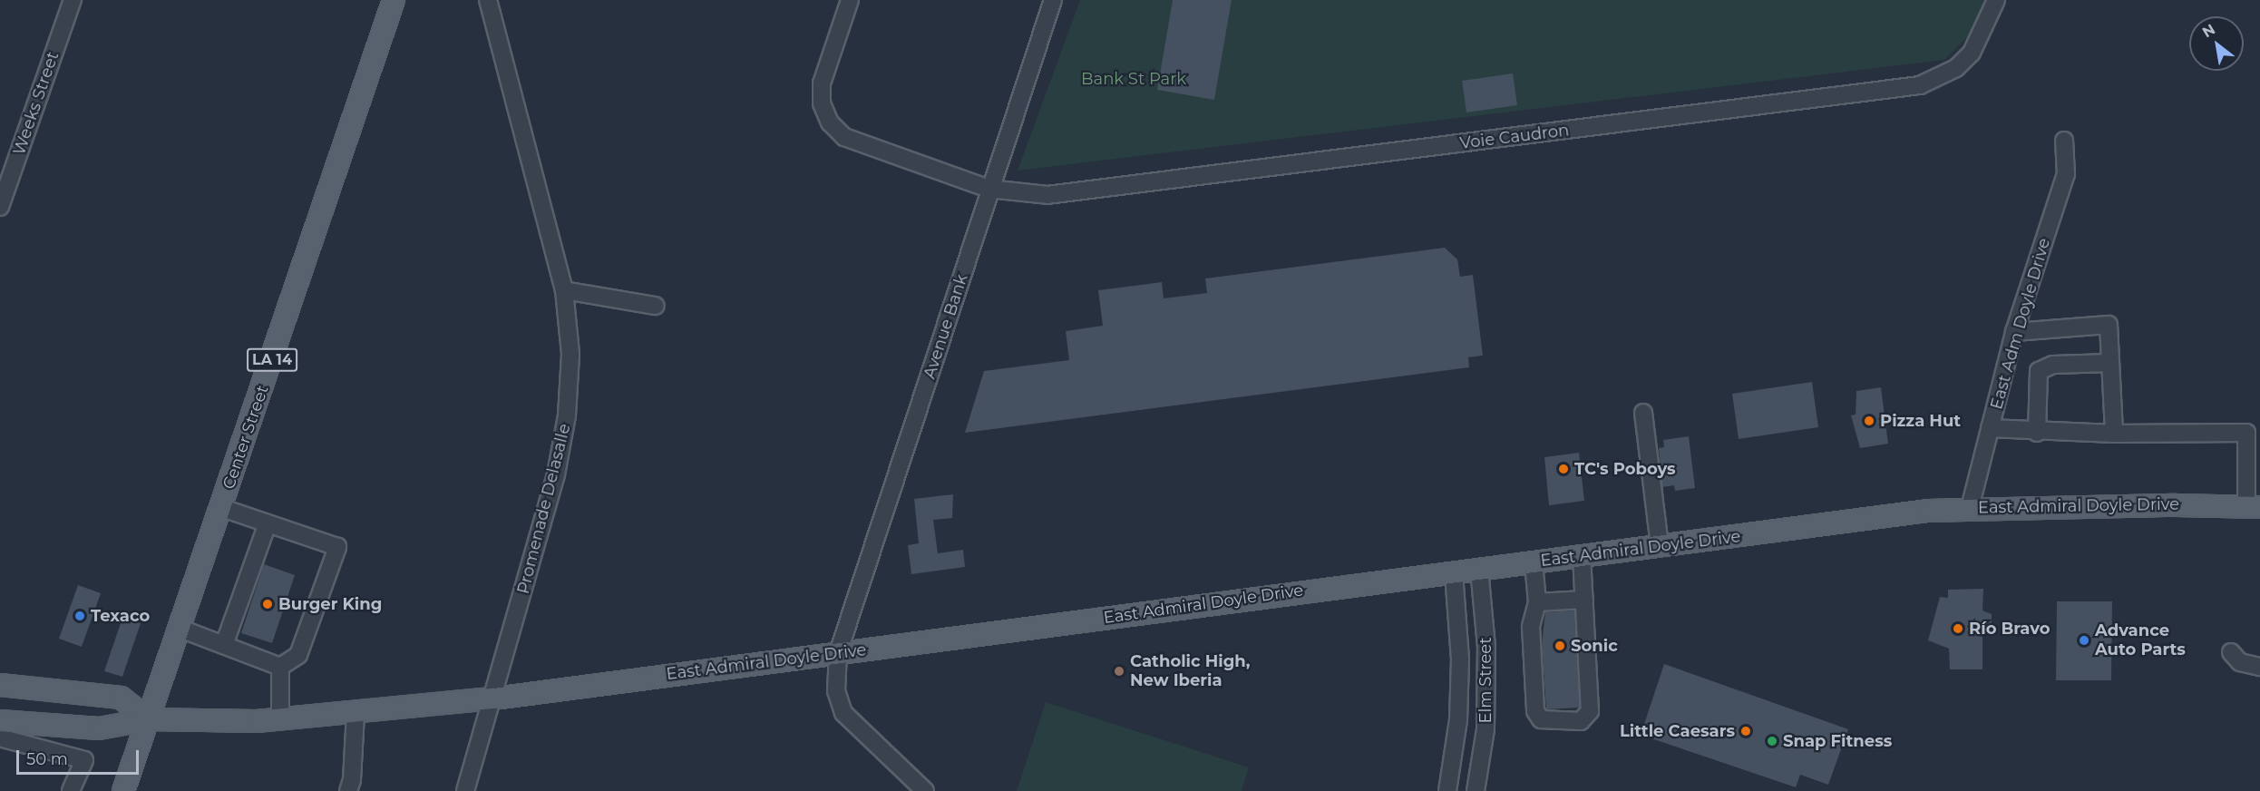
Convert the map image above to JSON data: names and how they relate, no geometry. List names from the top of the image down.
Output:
{
  "streets": {
    "main road": ["LA 14", "Center Street", "East Admiral Doyle Drive"],
    "street": [
      "Weeks Street",
      "Voie Caudron",
      "East Adm Doyle Drive",
      "Avenue Bank",
      "Promenade Delasalle",
      "Elm Street"
    ]
  },
  "crossings": [
    ["Voie Caudron", "Avenue Bank"],
    ["East Adm Doyle Drive", "East Admiral Doyle Drive"],
    ["Avenue Bank", "East Admiral Doyle Drive"],
    ["LA 14", "Center Street"],
    ["LA 14", "East Admiral Doyle Drive"],
    ["Center Street", "East Admiral Doyle Drive"],
    ["East Admiral Doyle Drive", "Promenade Delasalle"],
    ["East Admiral Doyle Drive", "Elm Street"]
  ],
  "parks": ["Bank St Park"],
  "places": [
    "Pizza Hut",
    "TC's Poboys",
    "Burger King",
    "Texaco",
    "Río Bravo",
    "Advance Auto Parts",
    "Sonic",
    "Catholic High, New Iberia",
    "Little Caesars",
    "Snap Fitness"
  ],
  "scale_bar": "50 m",
  "north": "top left"
}
